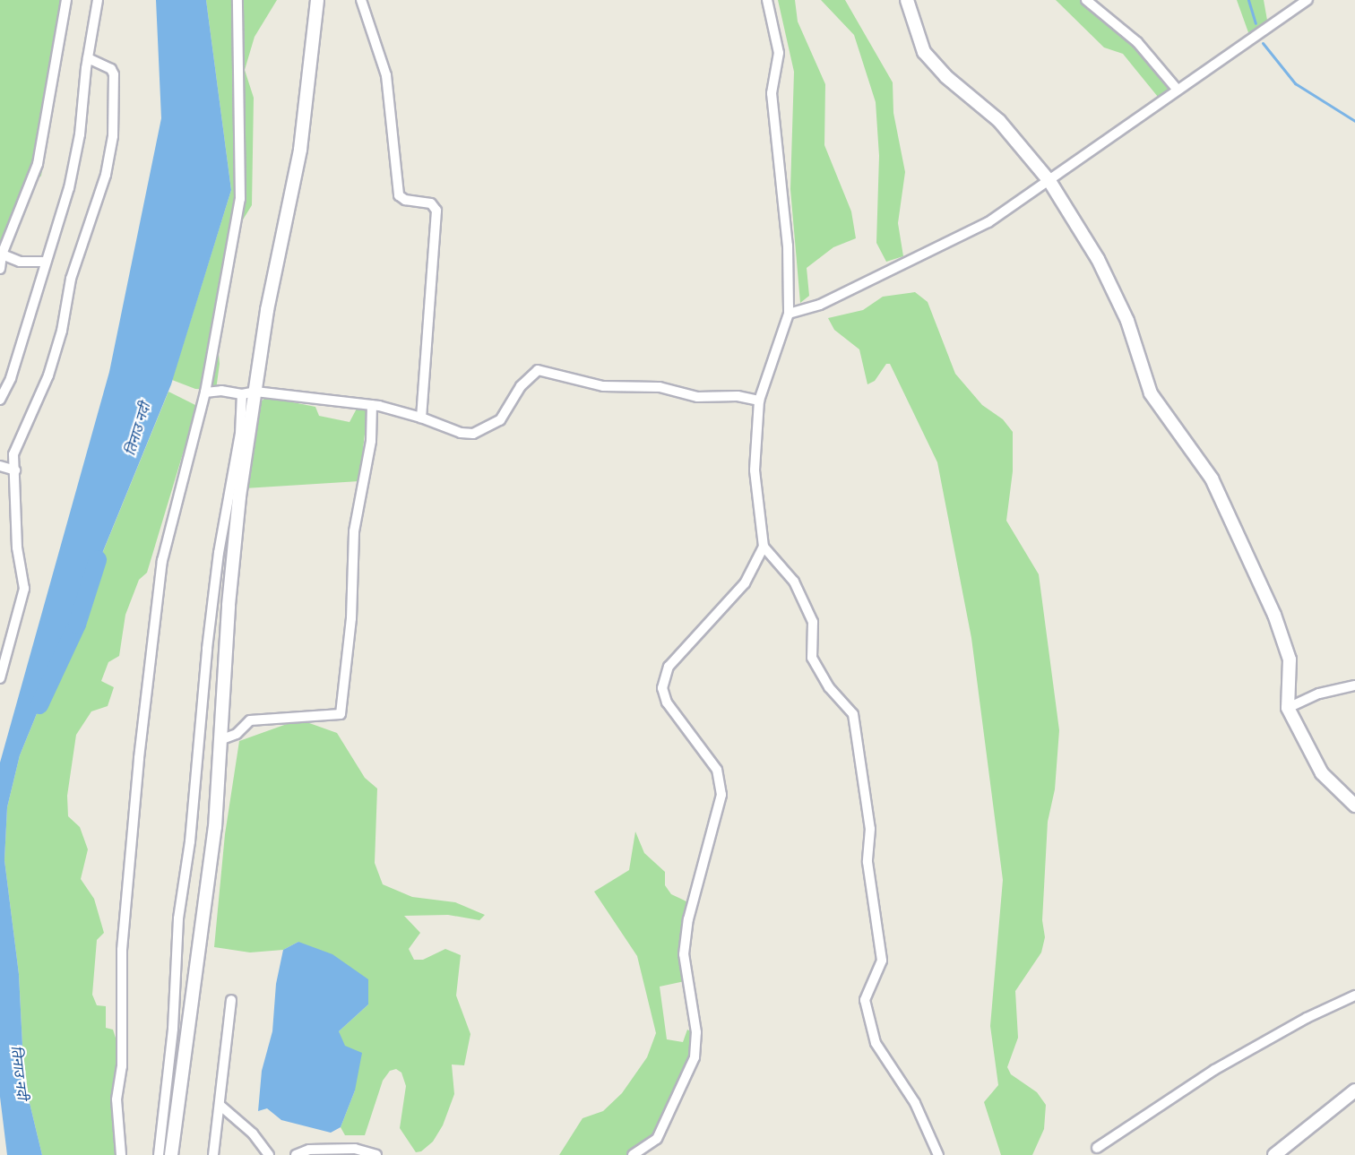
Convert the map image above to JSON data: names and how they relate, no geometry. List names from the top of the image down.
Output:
{
  "water": ["तिनाउ नदी"]
}
